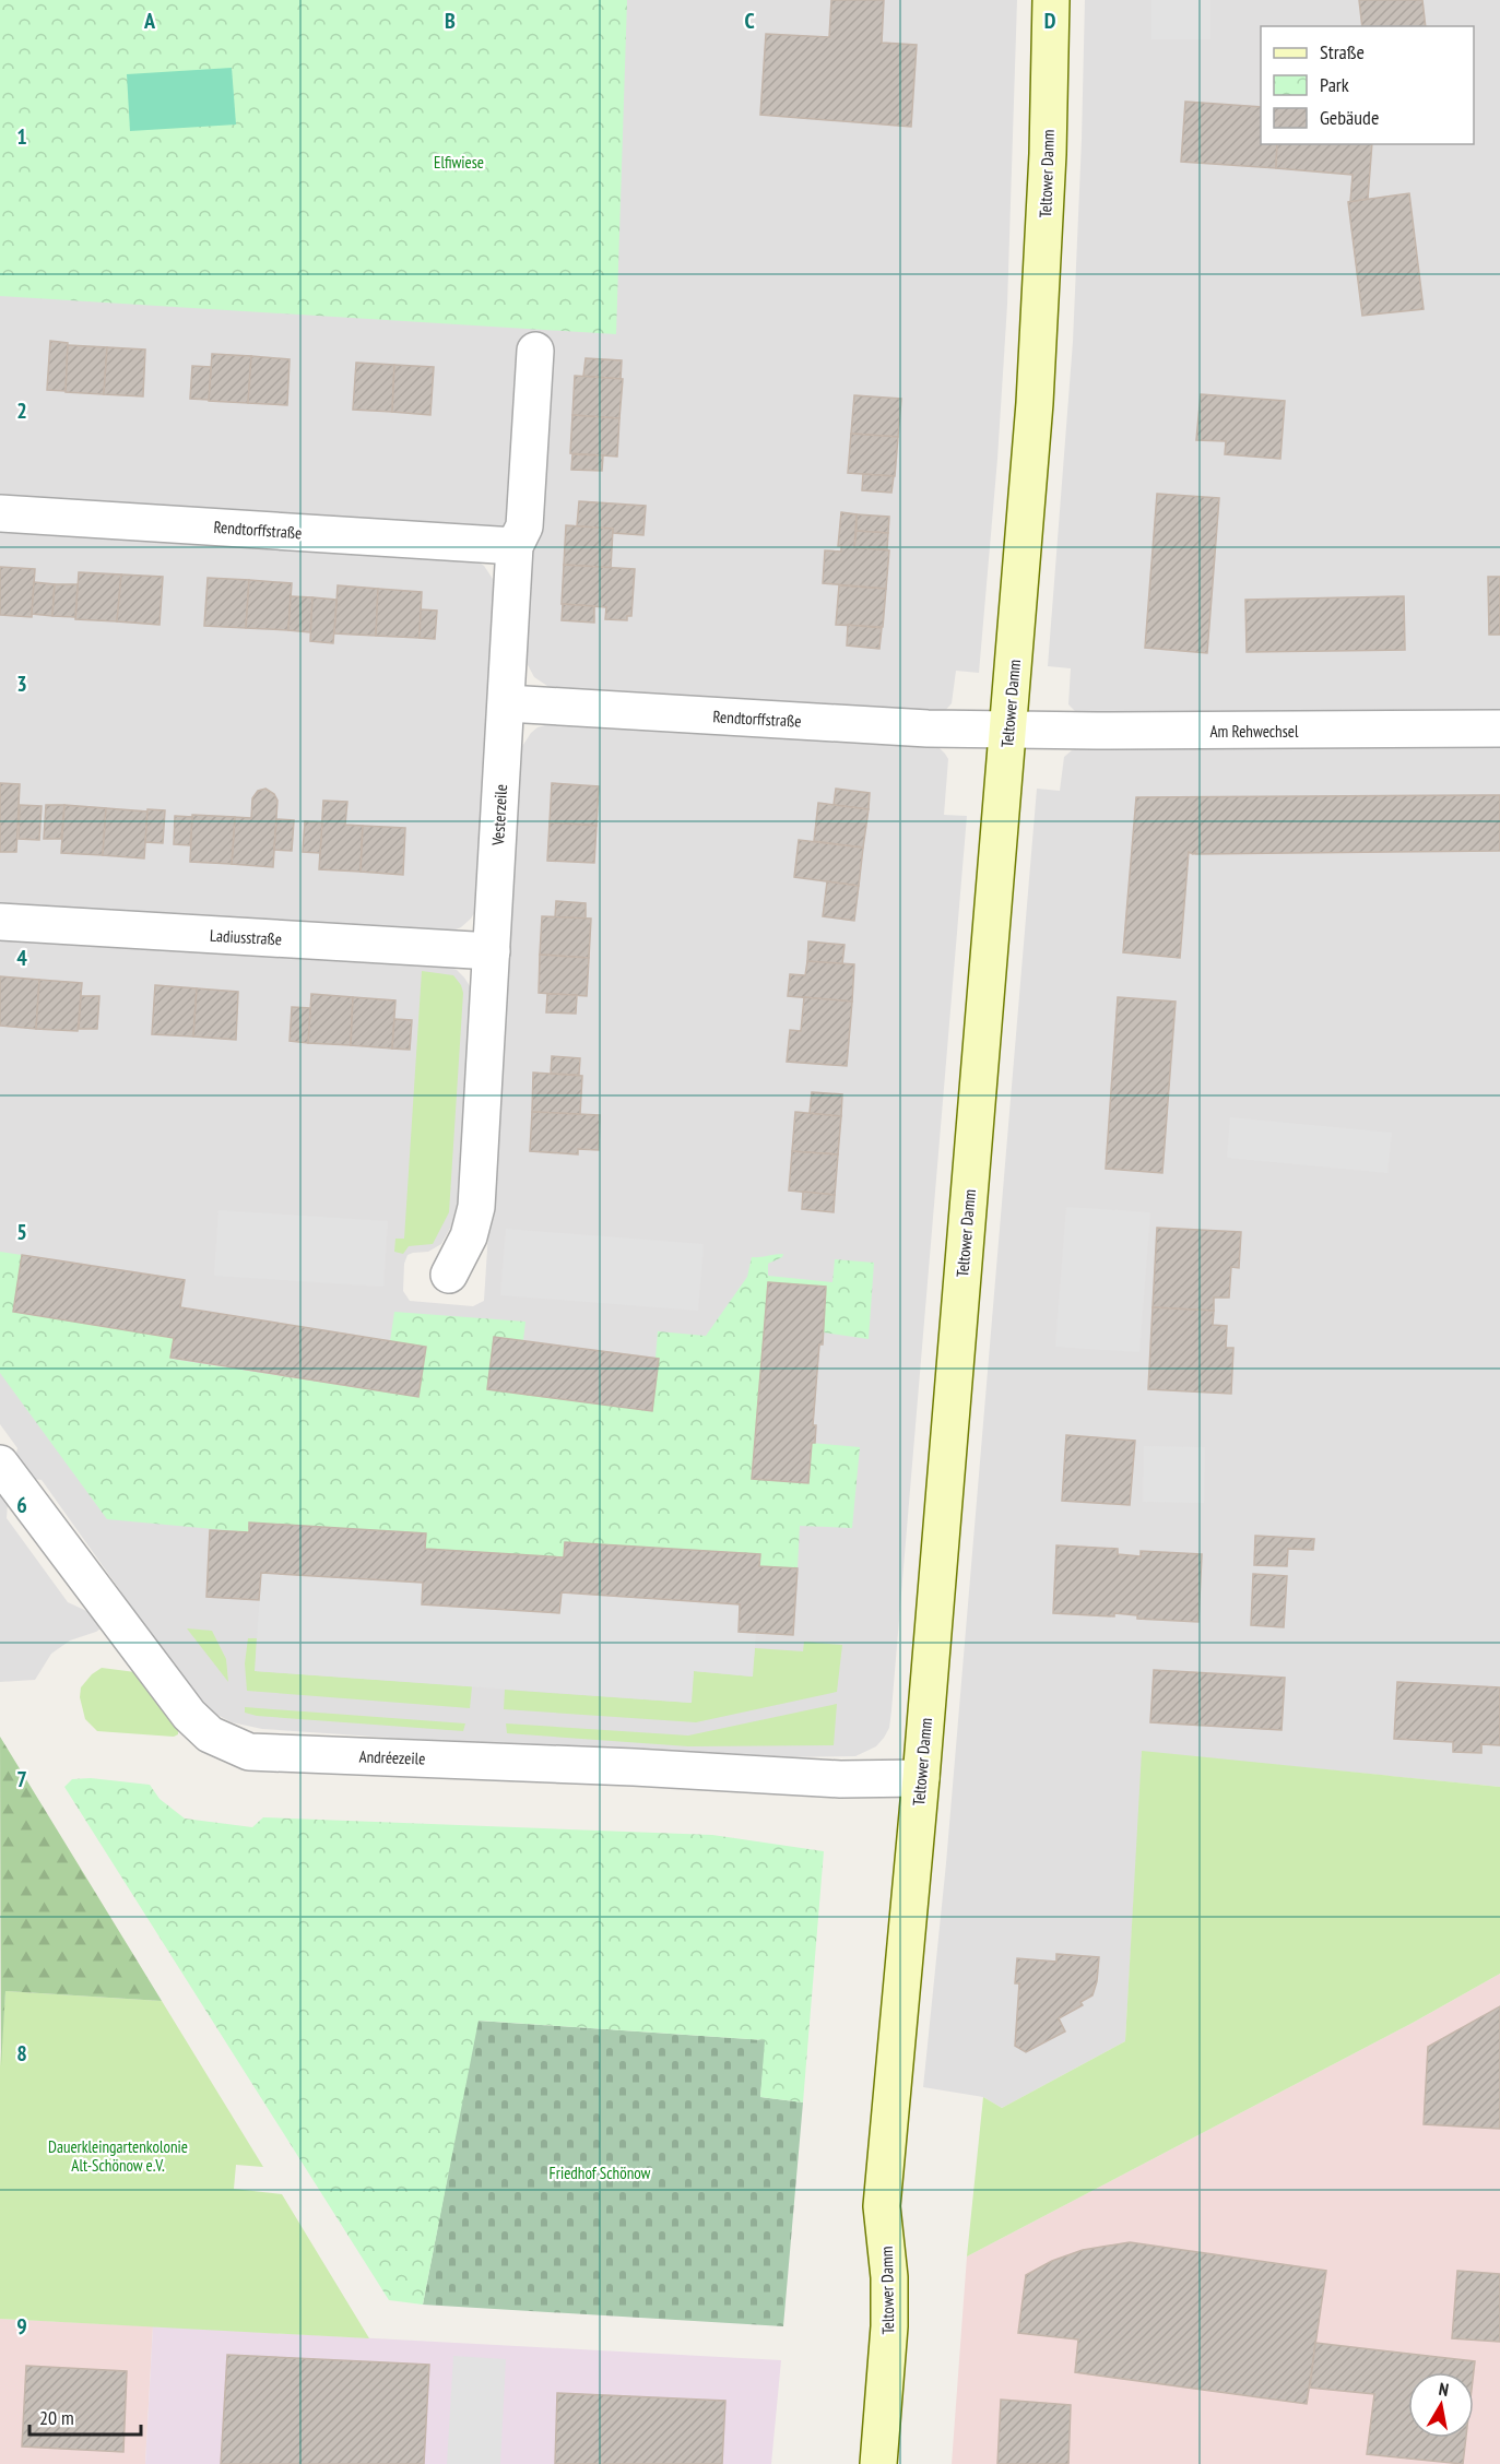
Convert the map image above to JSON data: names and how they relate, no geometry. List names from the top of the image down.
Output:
{
  "streets": {
    "main road": ["Teltower Damm"],
    "street": [
      "Rendtorffstraße",
      "Am Rehwechsel",
      "Vesterzeile",
      "Ladiusstraße",
      "Andréezeile"
    ]
  },
  "crossings": [
    ["Teltower Damm", "Rendtorffstraße"],
    ["Teltower Damm", "Am Rehwechsel"],
    ["Teltower Damm", "Andréezeile"],
    ["Rendtorffstraße", "Am Rehwechsel"],
    ["Rendtorffstraße", "Vesterzeile"],
    ["Vesterzeile", "Ladiusstraße"]
  ],
  "parks": ["Elfiwiese", "Dauerkleingartenkolonie Alt-Schönow e.V.", "Friedhof Schönow"],
  "legend": ["Straße", "Park", "Gebäude"],
  "scale_bar": "20 m",
  "north": "top",
  "grid": {
    "columns": [
      "A",
      "B",
      "C",
      "D"
    ],
    "rows": [
      "1",
      "2",
      "3",
      "4",
      "5",
      "6",
      "7",
      "8",
      "9"
    ]
  }
}
